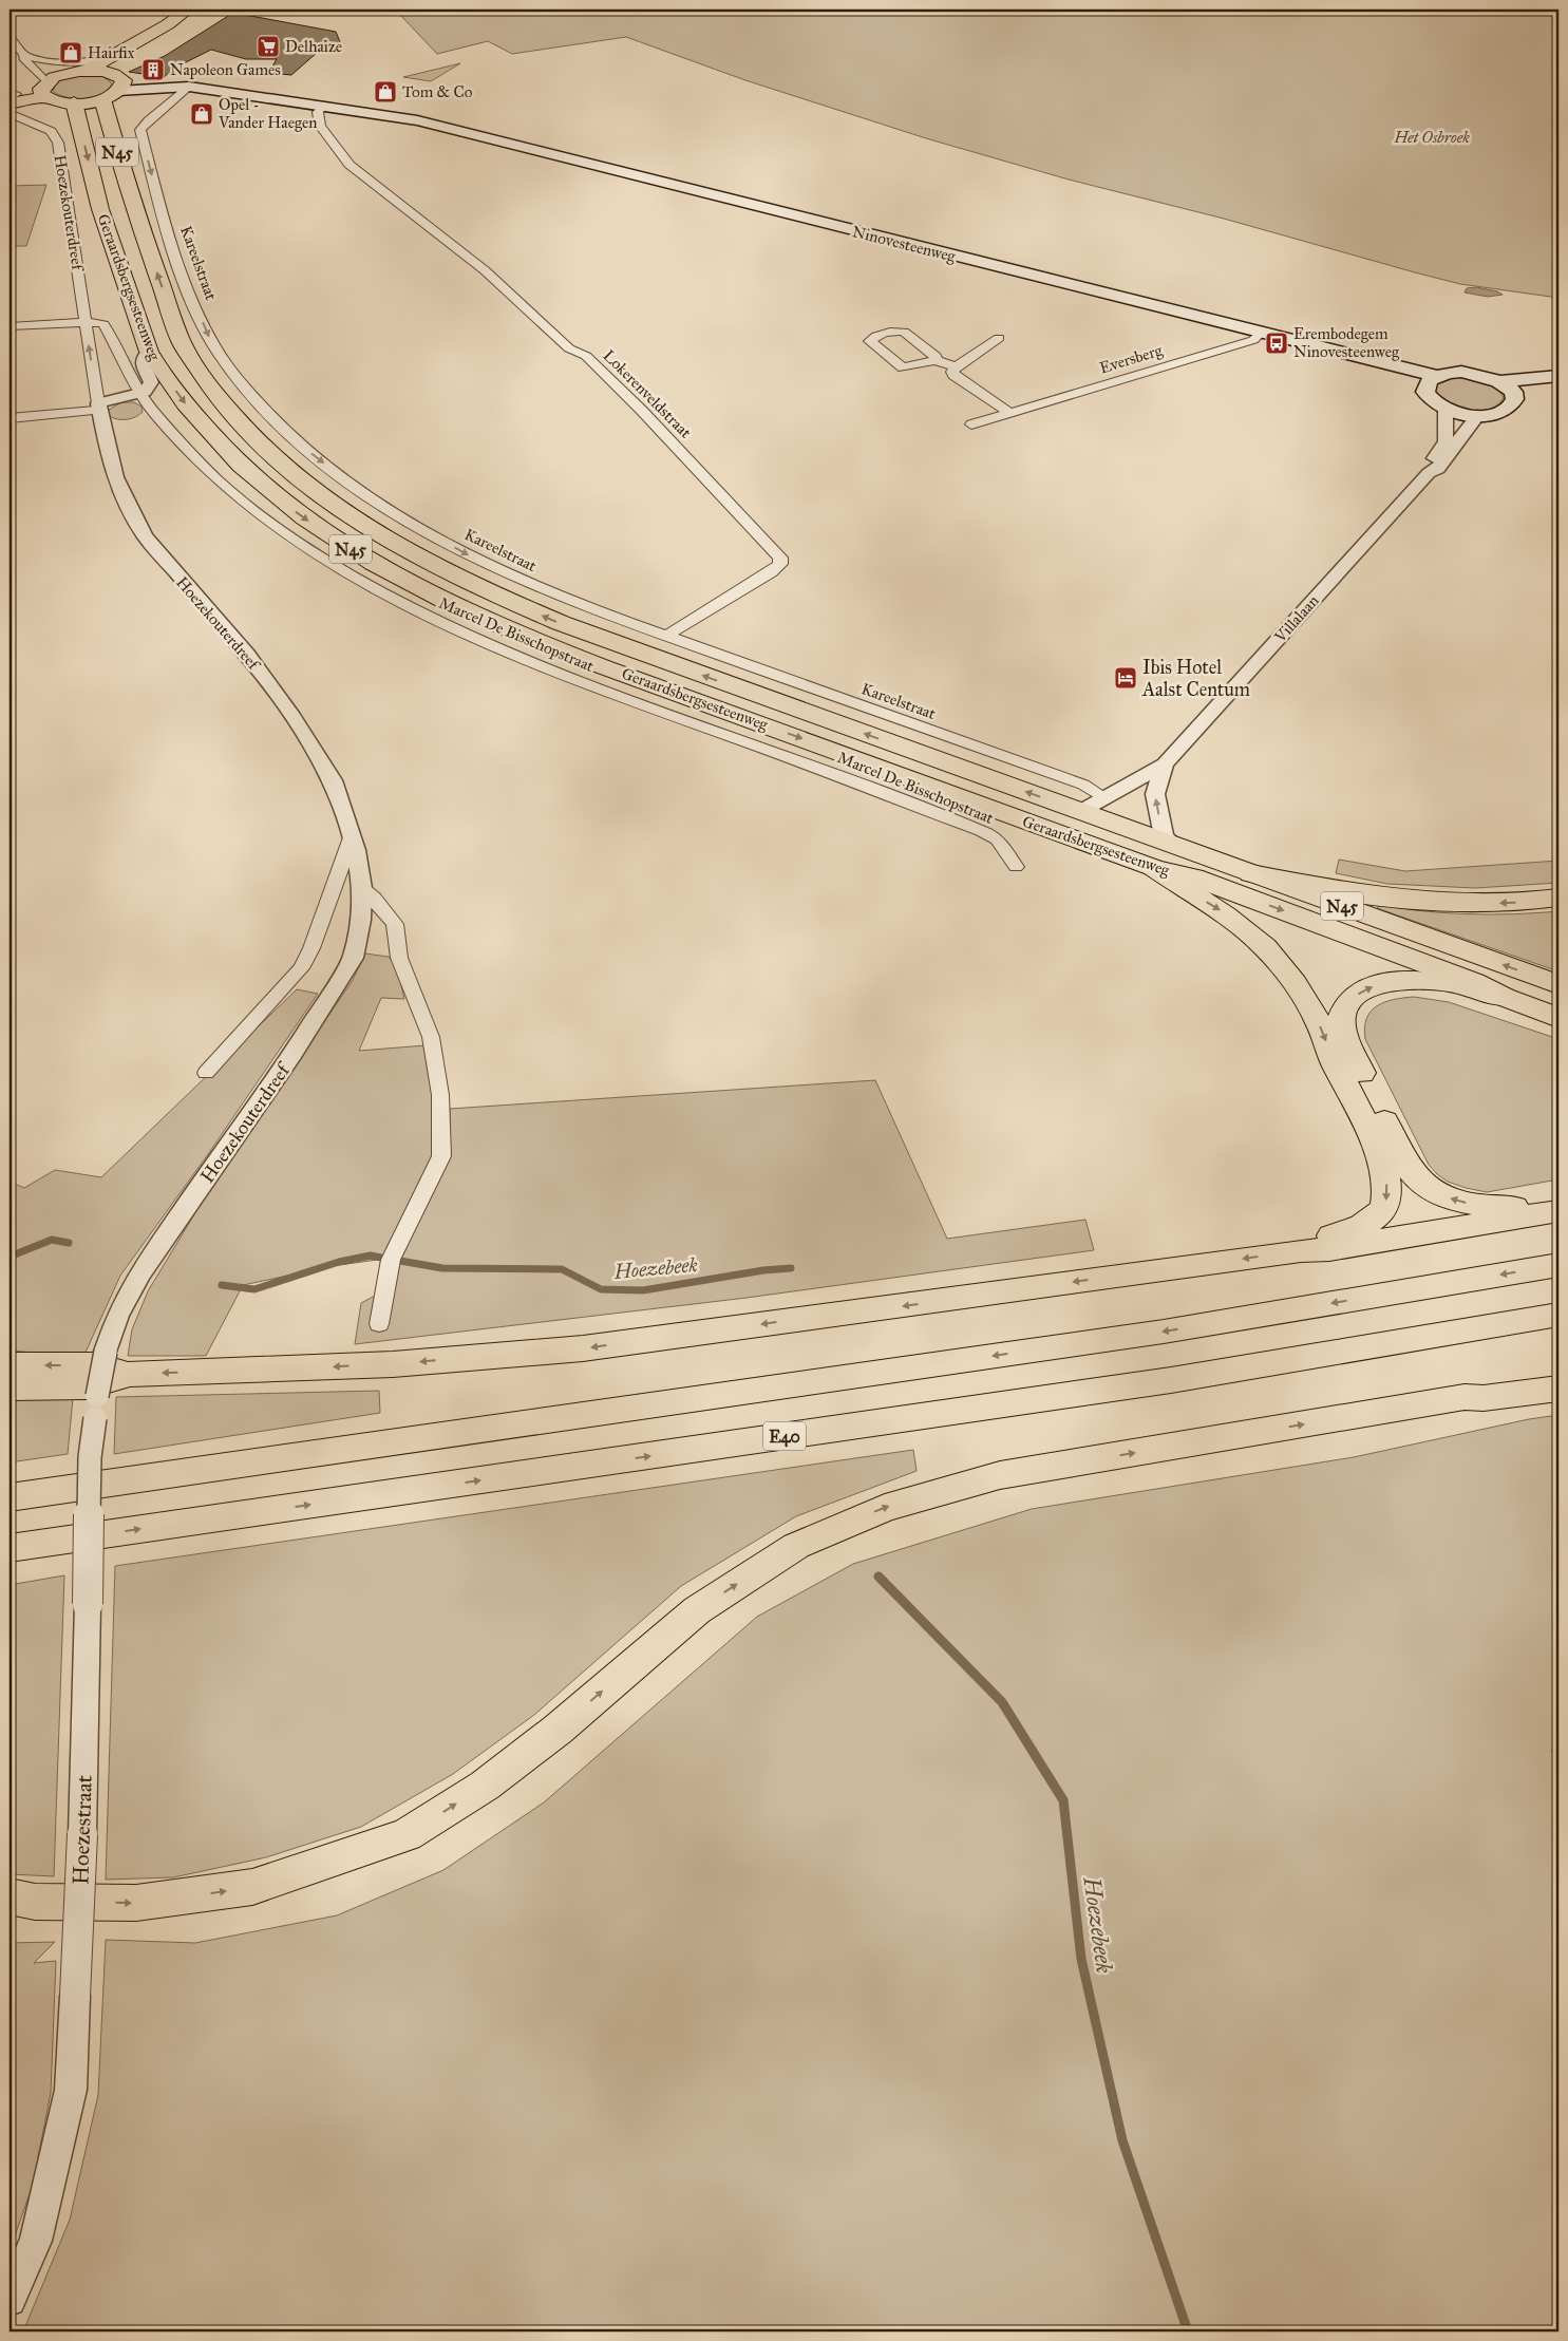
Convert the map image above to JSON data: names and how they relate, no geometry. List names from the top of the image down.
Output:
{
  "streets": {
    "main road": [
      "N45",
      "Ninovesteenweg",
      "Geraardsbergsesteenweg",
      "E40"
    ],
    "street": [
      "Hoezekouterdreef",
      "Kareelstraat",
      "Eversberg",
      "Lokerenveldstraat",
      "Villalaan",
      "Marcel De Bisschopstraat",
      "Hoezestraat"
    ]
  },
  "crossings": [
    ["Hoezekouterdreef", "Hoezestraat"],
    ["Ninovesteenweg", "Kareelstraat"],
    ["Ninovesteenweg", "Eversberg"],
    ["Ninovesteenweg", "Lokerenveldstraat"],
    ["Kareelstraat", "Lokerenveldstraat"],
    ["Kareelstraat", "Villalaan"],
    ["Geraardsbergsesteenweg", "Villalaan"]
  ],
  "one_way": ["Kareelstraat"],
  "water": ["Hoezebeek"],
  "parks": ["Het Osbroek"],
  "places": {
    "supermarket": ["Delhaize"],
    "shop": ["Hairfix", "Tom & Co", "Opel - Vander Haegen"],
    "building": ["Napoleon Games"],
    "bus stop": ["Erembodegem Ninovesteenweg"],
    "hotel": ["Ibis Hotel Aalst Centum"]
  }
}
